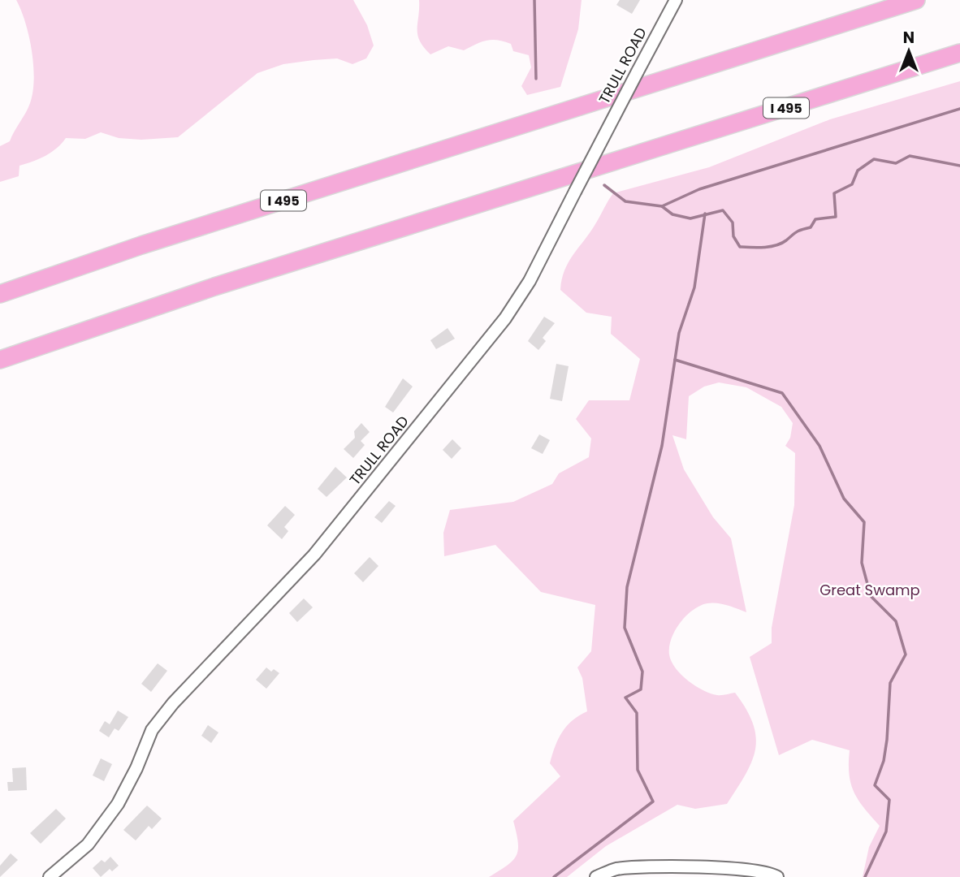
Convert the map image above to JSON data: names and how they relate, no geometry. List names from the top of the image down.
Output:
{
  "streets": {
    "highway": ["I 495"],
    "street": ["TRULL ROAD"]
  },
  "parks": ["Great Swamp"],
  "north": "top"
}
